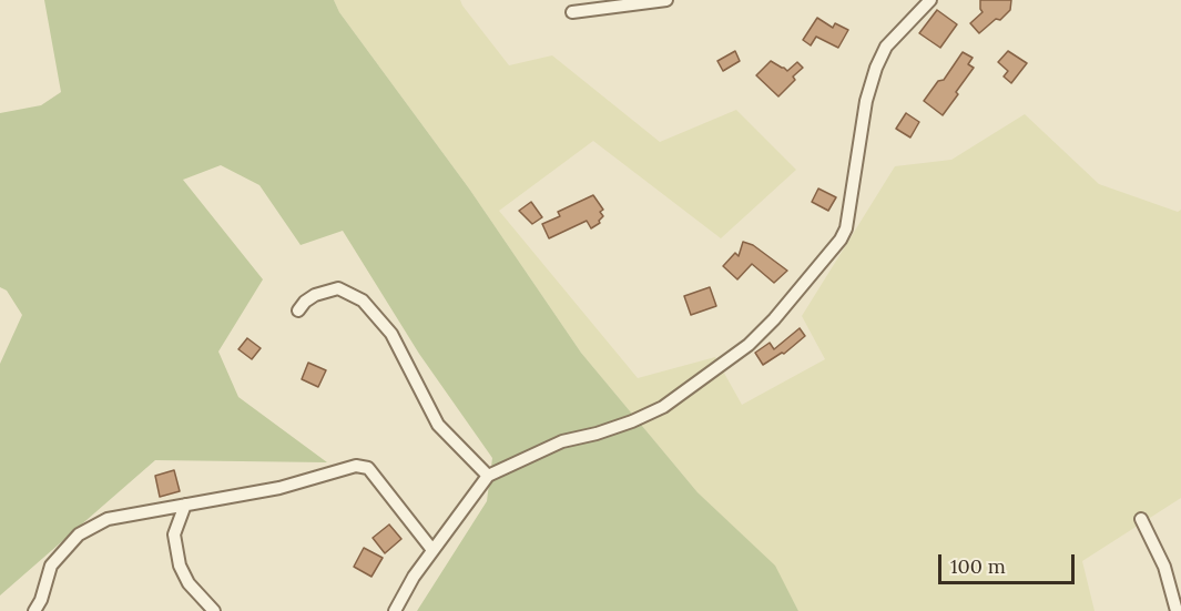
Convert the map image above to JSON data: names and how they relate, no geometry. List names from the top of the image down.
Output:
{
  "scale_bar": "100 m"
}
